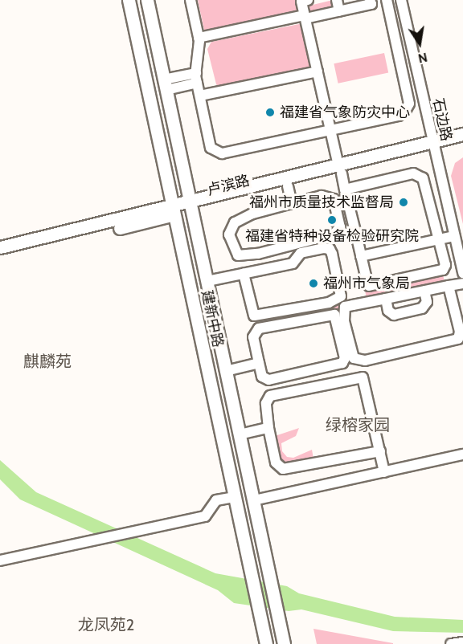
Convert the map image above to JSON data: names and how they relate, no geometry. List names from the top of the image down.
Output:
{
  "streets": {
    "main road": ["卢滨路", "建新中路"],
    "street": ["石边路"]
  },
  "crossings": [
    ["石边路", "卢滨路"],
    ["卢滨路", "建新中路"]
  ],
  "districts": ["麒麟苑", "绿榕家园", "龙凤苑2"],
  "places": [
    "福建省气象防灾中心",
    "福州市质量技术监督局",
    "福建省特种设备检验研究院",
    "福州市气象局"
  ],
  "north": "bottom"
}
